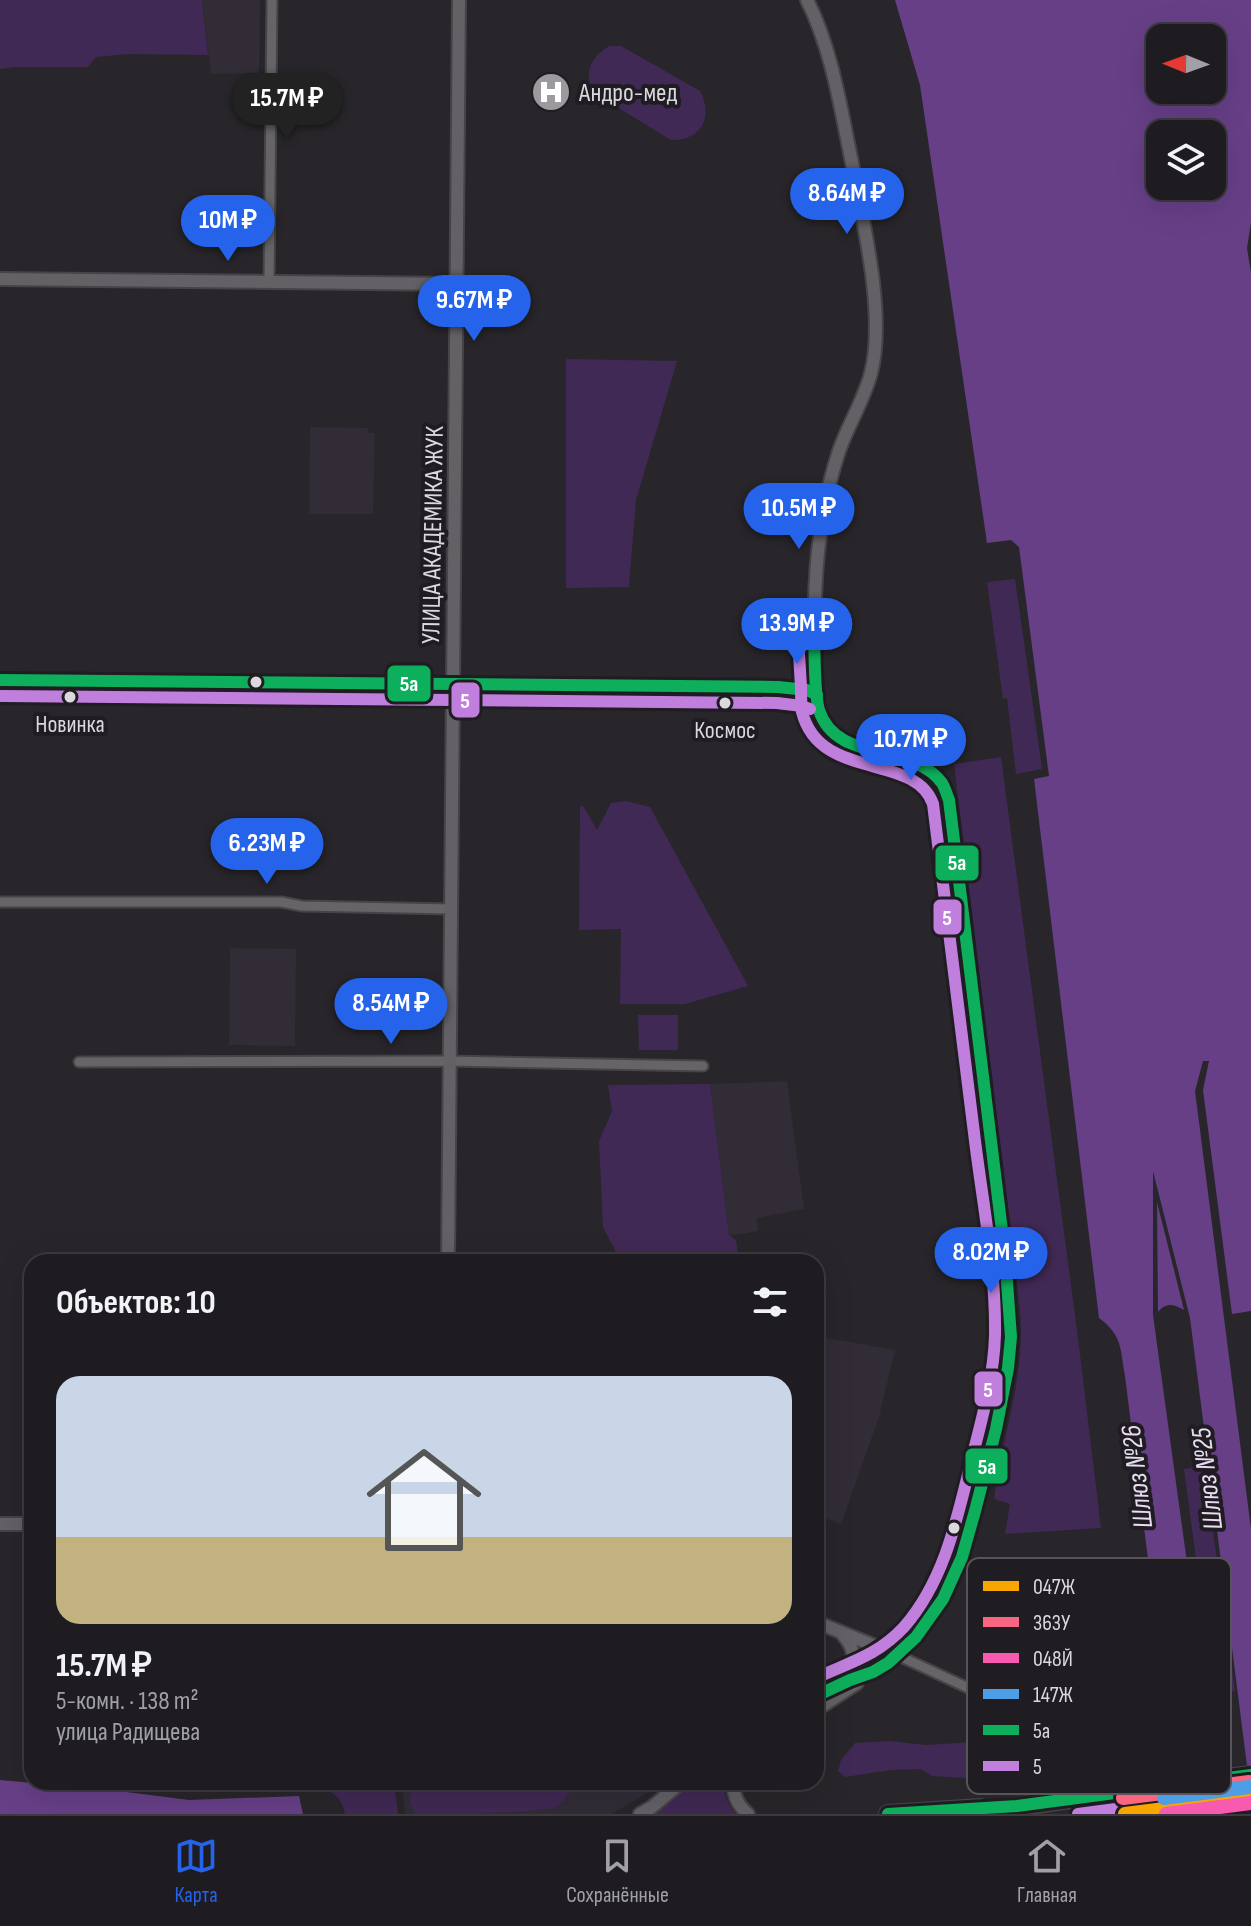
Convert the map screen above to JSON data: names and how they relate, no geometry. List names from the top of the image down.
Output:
{
  "streets": {
    "main road": ["УЛИЦА АКАДЕМИКА ЖУК"]
  },
  "water": ["Шлюз №26", "Шлюз №25"],
  "places": {
    "hospital": ["Андро-мед"],
    "other": ["Новинка", "Космос"]
  },
  "lines": [
    "transit line 5а",
    "transit line 5",
    "transit line 363У",
    "transit line 147Ж",
    "transit line 047Ж",
    "transit line 048Й"
  ],
  "legend": [
    "047Ж",
    "363У",
    "048Й",
    "147Ж",
    "5а",
    "5"
  ],
  "north": "left",
  "page": {
    "price": [
      "15.7M ₽",
      "8.64M ₽",
      "10M ₽",
      "9.67M ₽",
      "10.5M ₽",
      "13.9M ₽",
      "10.7M ₽",
      "6.23M ₽",
      "8.54M ₽",
      "8.02M ₽"
    ],
    "heading": "Объектов: 10",
    "list": [
      {
        "name": "15.7M ₽",
        "note": "5-комн. · 138 m² · улица Радищева"
      }
    ],
    "tabs": ["Карта", "Сохранённые", "Главная"]
  }
}
